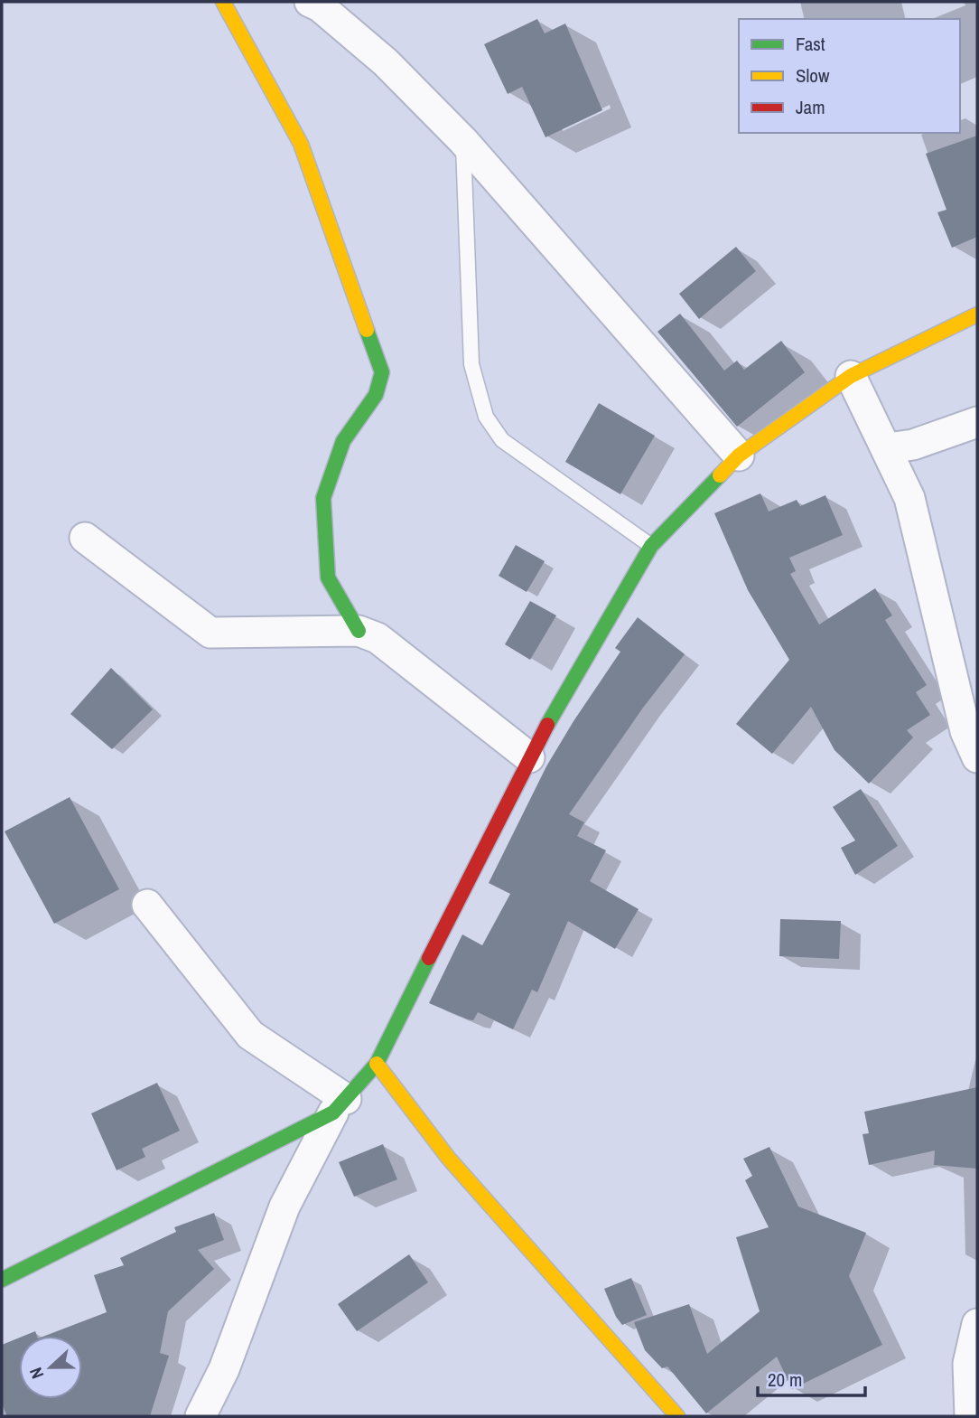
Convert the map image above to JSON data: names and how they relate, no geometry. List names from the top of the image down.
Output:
{
  "legend": ["Fast", "Slow", "Jam"],
  "scale_bar": "20 m",
  "north": "left"
}
